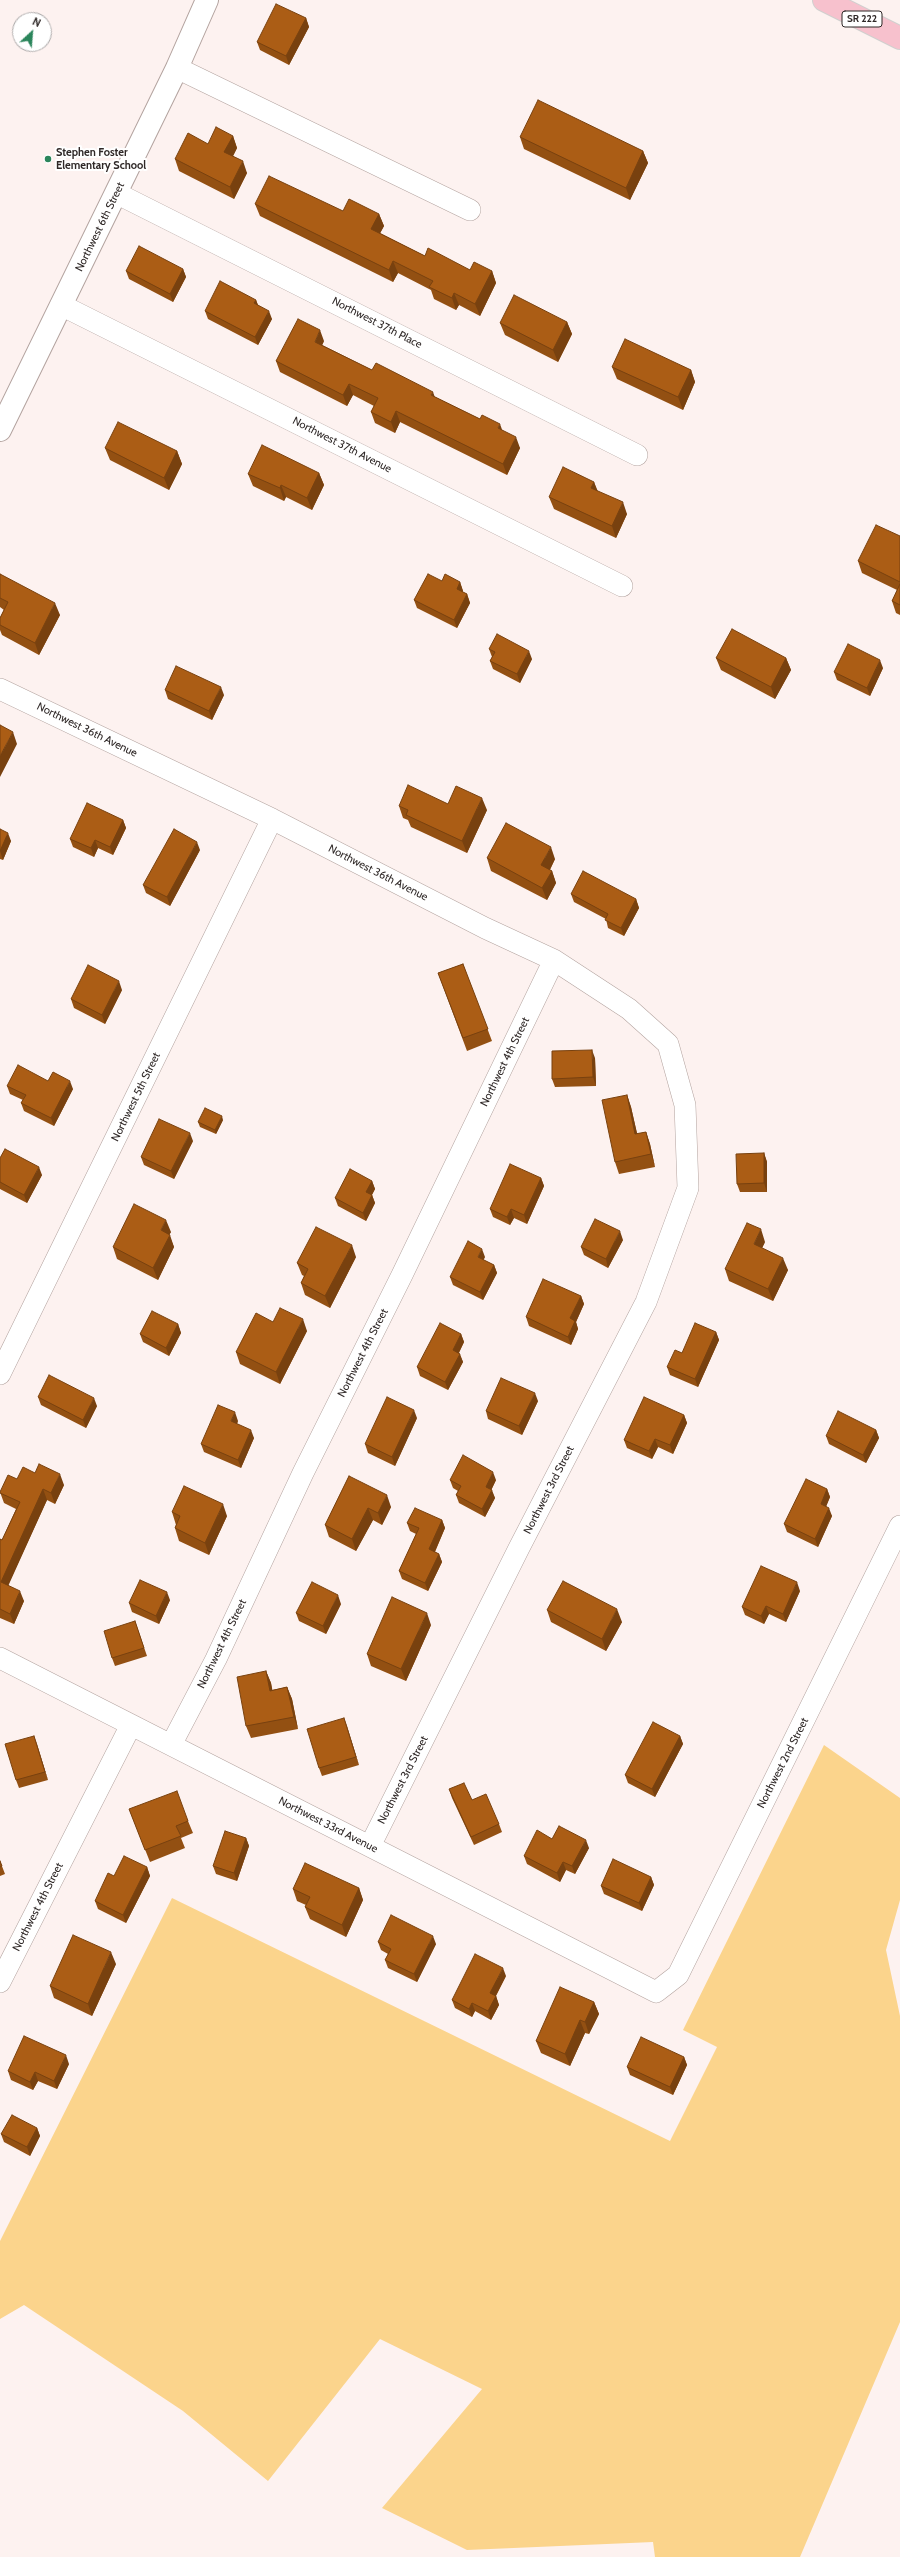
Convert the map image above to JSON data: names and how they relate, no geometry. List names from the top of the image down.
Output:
{
  "streets": {
    "main road": ["SR 222", "Northwest 6th Street"],
    "street": [
      "Northwest 37th Place",
      "Northwest 37th Avenue",
      "Northwest 36th Avenue",
      "Northwest 4th Street",
      "Northwest 5th Street",
      "Northwest 3rd Street",
      "Northwest 2nd Street",
      "Northwest 33rd Avenue"
    ]
  },
  "crossings": [
    ["Northwest 6th Street", "Northwest 37th Place"],
    ["Northwest 6th Street", "Northwest 37th Avenue"],
    ["Northwest 36th Avenue", "Northwest 4th Street"],
    ["Northwest 36th Avenue", "Northwest 5th Street"],
    ["Northwest 36th Avenue", "Northwest 3rd Street"],
    ["Northwest 4th Street", "Northwest 33rd Avenue"],
    ["Northwest 3rd Street", "Northwest 33rd Avenue"],
    ["Northwest 2nd Street", "Northwest 33rd Avenue"]
  ],
  "places": ["Stephen Foster Elementary School"],
  "north": "top right"
}
